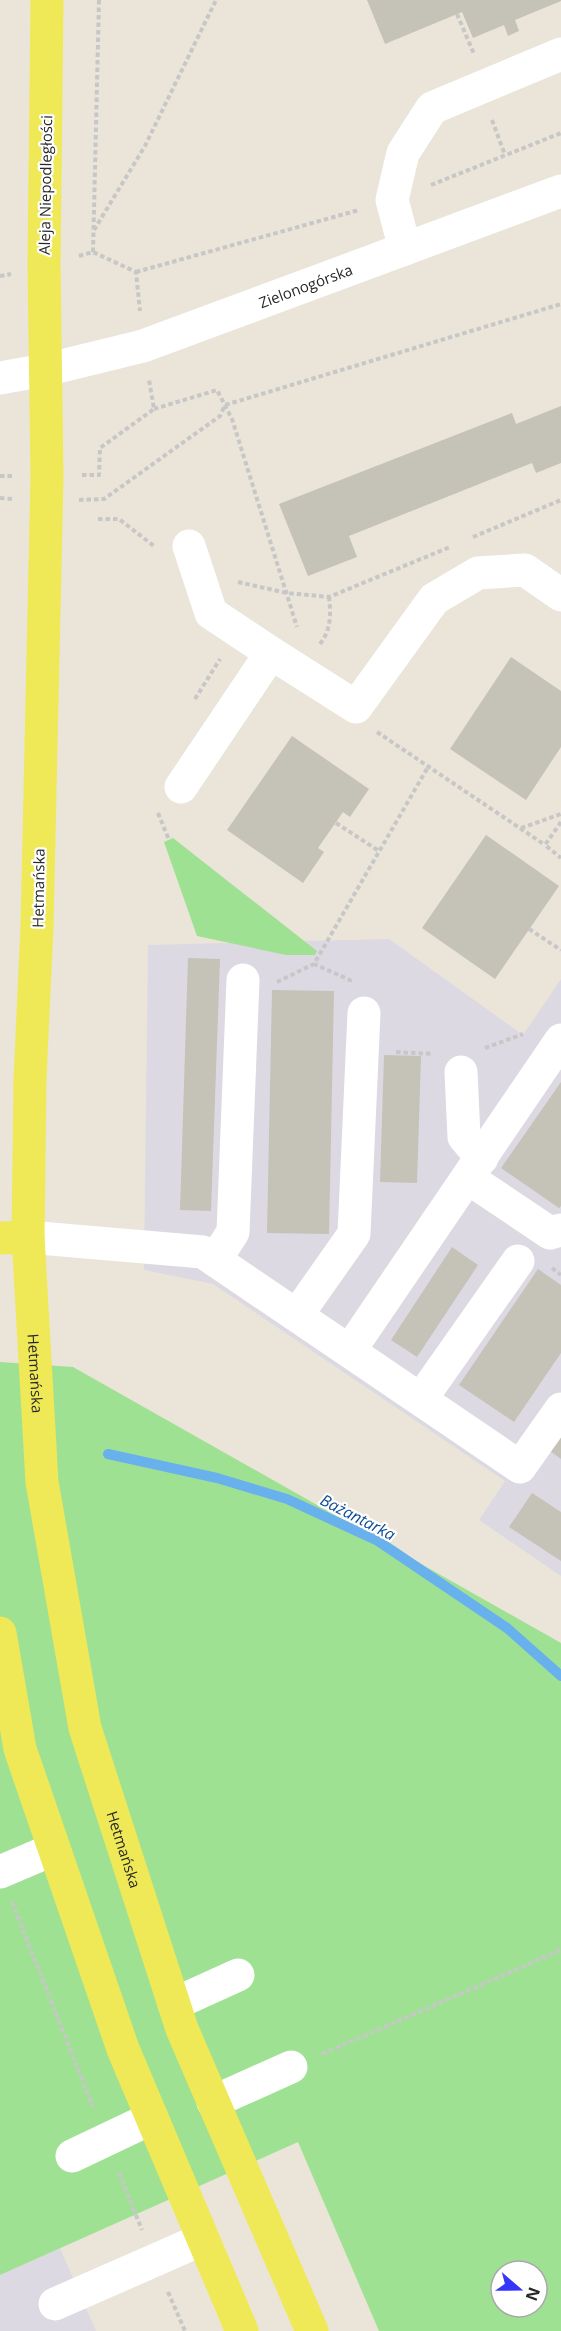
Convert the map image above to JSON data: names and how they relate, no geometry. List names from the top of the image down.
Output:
{
  "streets": {
    "main road": ["Aleja Niepodległości", "Hetmańska"],
    "street": ["Zielonogórska"]
  },
  "crossings": [
    ["Aleja Niepodległości", "Zielonogórska"],
    ["Aleja Niepodległości", "Hetmańska"],
    ["Zielonogórska", "Hetmańska"]
  ],
  "water": ["Bażantarka"],
  "north": "right"
}
